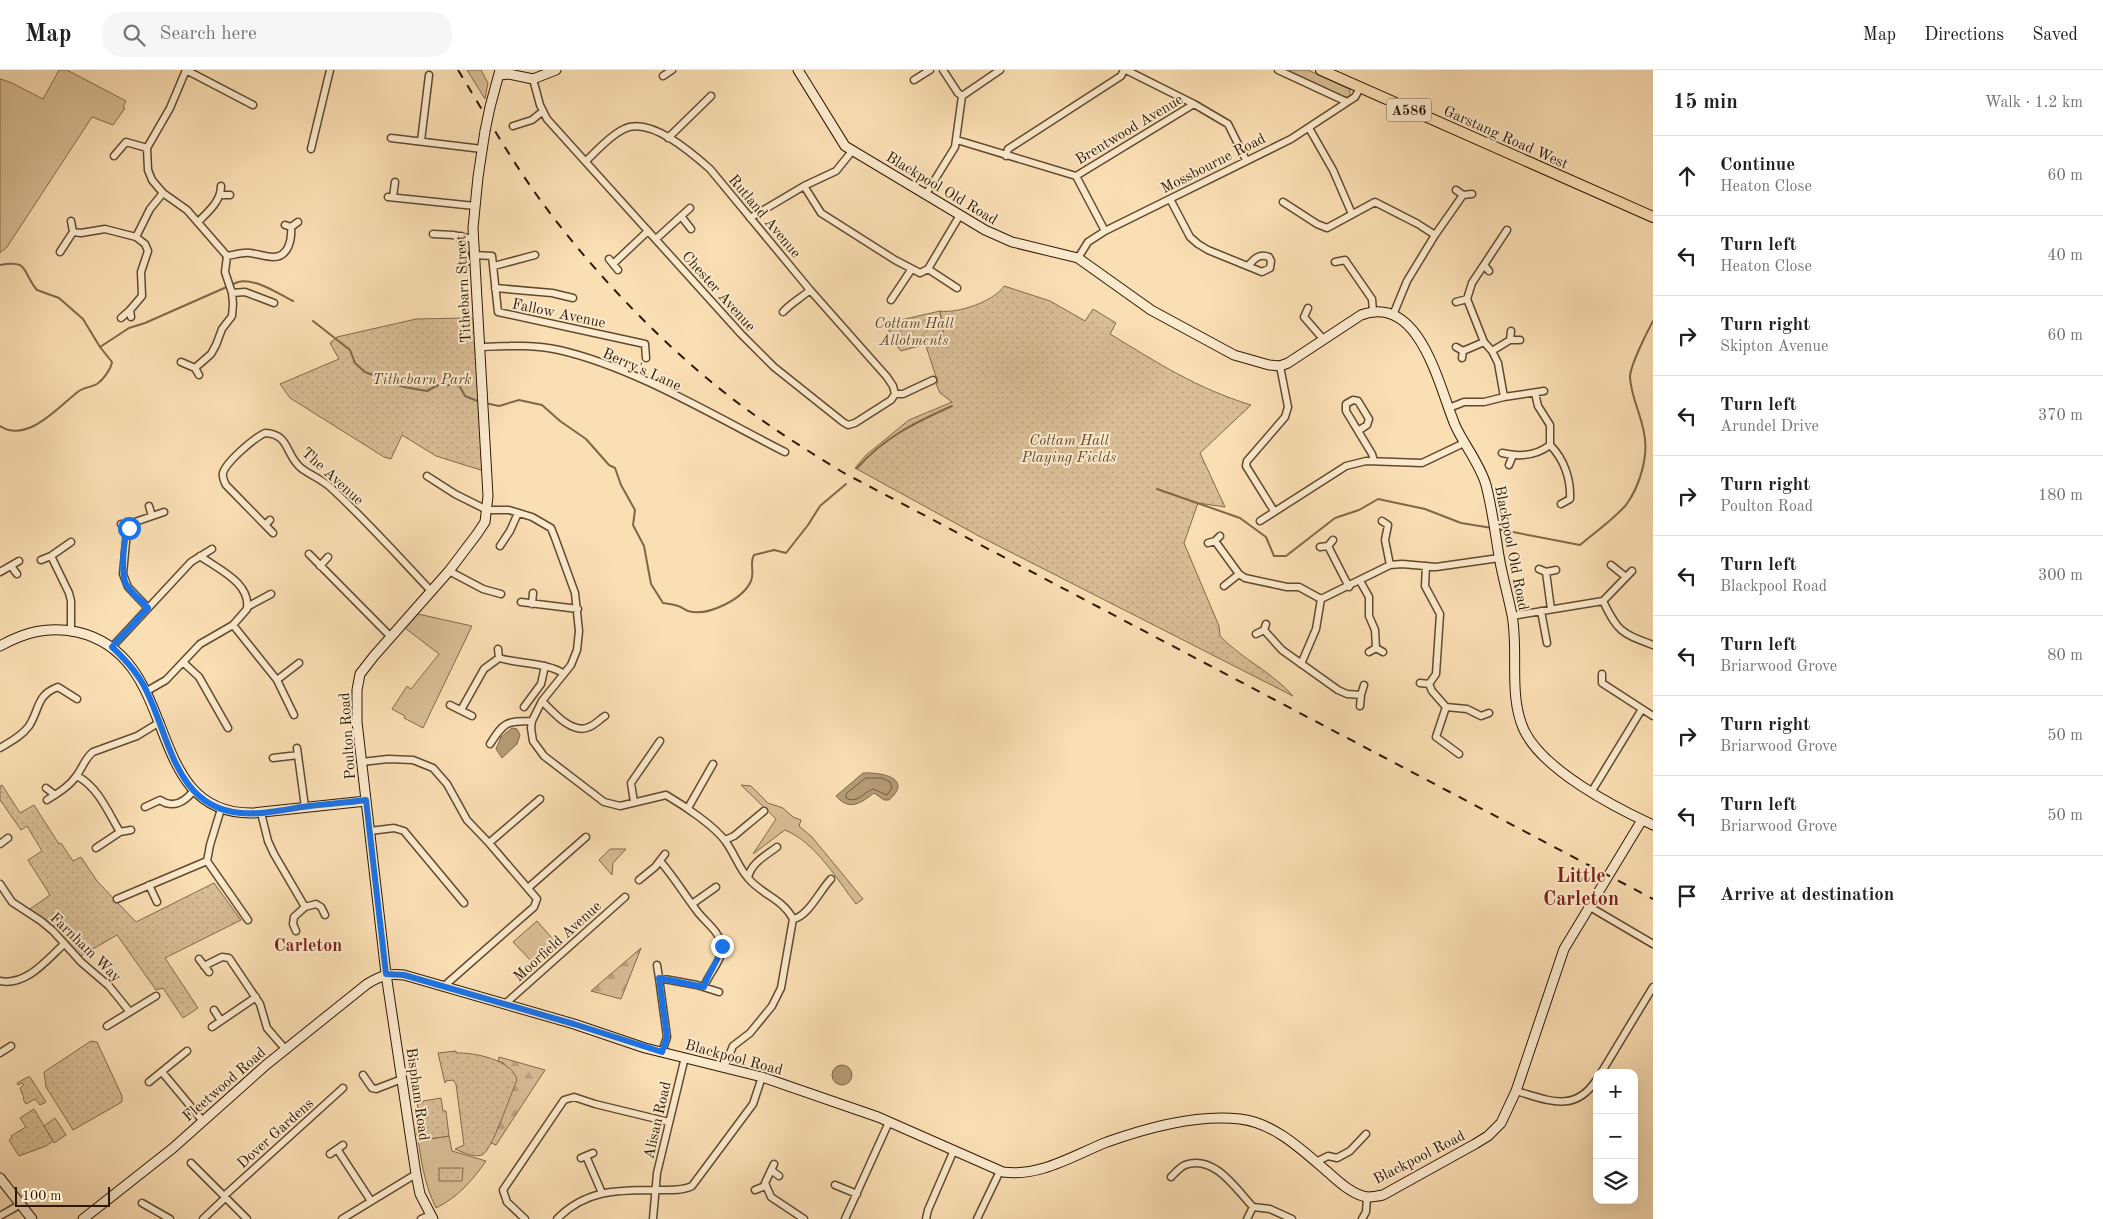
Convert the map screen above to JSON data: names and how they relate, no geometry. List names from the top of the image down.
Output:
{
  "streets": {
    "main road": [
      "A586",
      "Garstang Road West",
      "Blackpool Old Road",
      "Tithebarn Street",
      "Poulton Road",
      "Blackpool Road",
      "Fleetwood Road",
      "Bispham Road"
    ],
    "street": [
      "Brentwood Avenue",
      "Mossbourne Road",
      "Rutland Avenue",
      "Chester Avenue",
      "Fallow Avenue",
      "Berry's Lane",
      "The Avenue",
      "Moorfield Avenue",
      "Farnham Way",
      "Alisan Road",
      "Dover Gardens"
    ]
  },
  "crossings": [
    ["Garstang Road West", "Mossbourne Road"],
    ["Mossbourne Road", "Blackpool Old Road"],
    ["Blackpool Old Road", "Blackpool Road"],
    ["Rutland Avenue", "Chester Avenue"],
    ["Tithebarn Street", "Berry's Lane"],
    ["Tithebarn Street", "Poulton Road"],
    ["The Avenue", "Poulton Road"],
    ["Poulton Road", "Blackpool Road"],
    ["Poulton Road", "Fleetwood Road"],
    ["Poulton Road", "Bispham Road"],
    ["Moorfield Avenue", "Blackpool Road"],
    ["Blackpool Road", "Fleetwood Road"],
    ["Blackpool Road", "Bispham Road"],
    ["Blackpool Road", "Alisan Road"],
    ["Fleetwood Road", "Bispham Road"]
  ],
  "districts": ["Little Carleton", "Carleton"],
  "parks": ["Cottam Hall Allotments", "Tithebarn Park", "Cottam Hall Playing Fields"],
  "scale_bar": "100 m",
  "page": {
    "header": "Map",
    "search": "Search here",
    "nav": ["Map", "Directions", "Saved"],
    "heading": ["15 min", "Walk · 1.2 km"],
    "list": [
      ["Continue", "Heaton Close", "60 m"],
      ["Turn left", "Heaton Close", "40 m"],
      ["Turn right", "Skipton Avenue", "60 m"],
      ["Turn left", "Arundel Drive", "370 m"],
      ["Turn right", "Poulton Road", "180 m"],
      ["Turn left", "Blackpool Road", "300 m"],
      ["Turn left", "Briarwood Grove", "80 m"],
      ["Turn right", "Briarwood Grove", "50 m"],
      ["Turn left", "Briarwood Grove", "50 m"],
      "Arrive at destination"
    ],
    "map_buttons": ["+", "−"],
    "scale": "100 m"
  }
}
